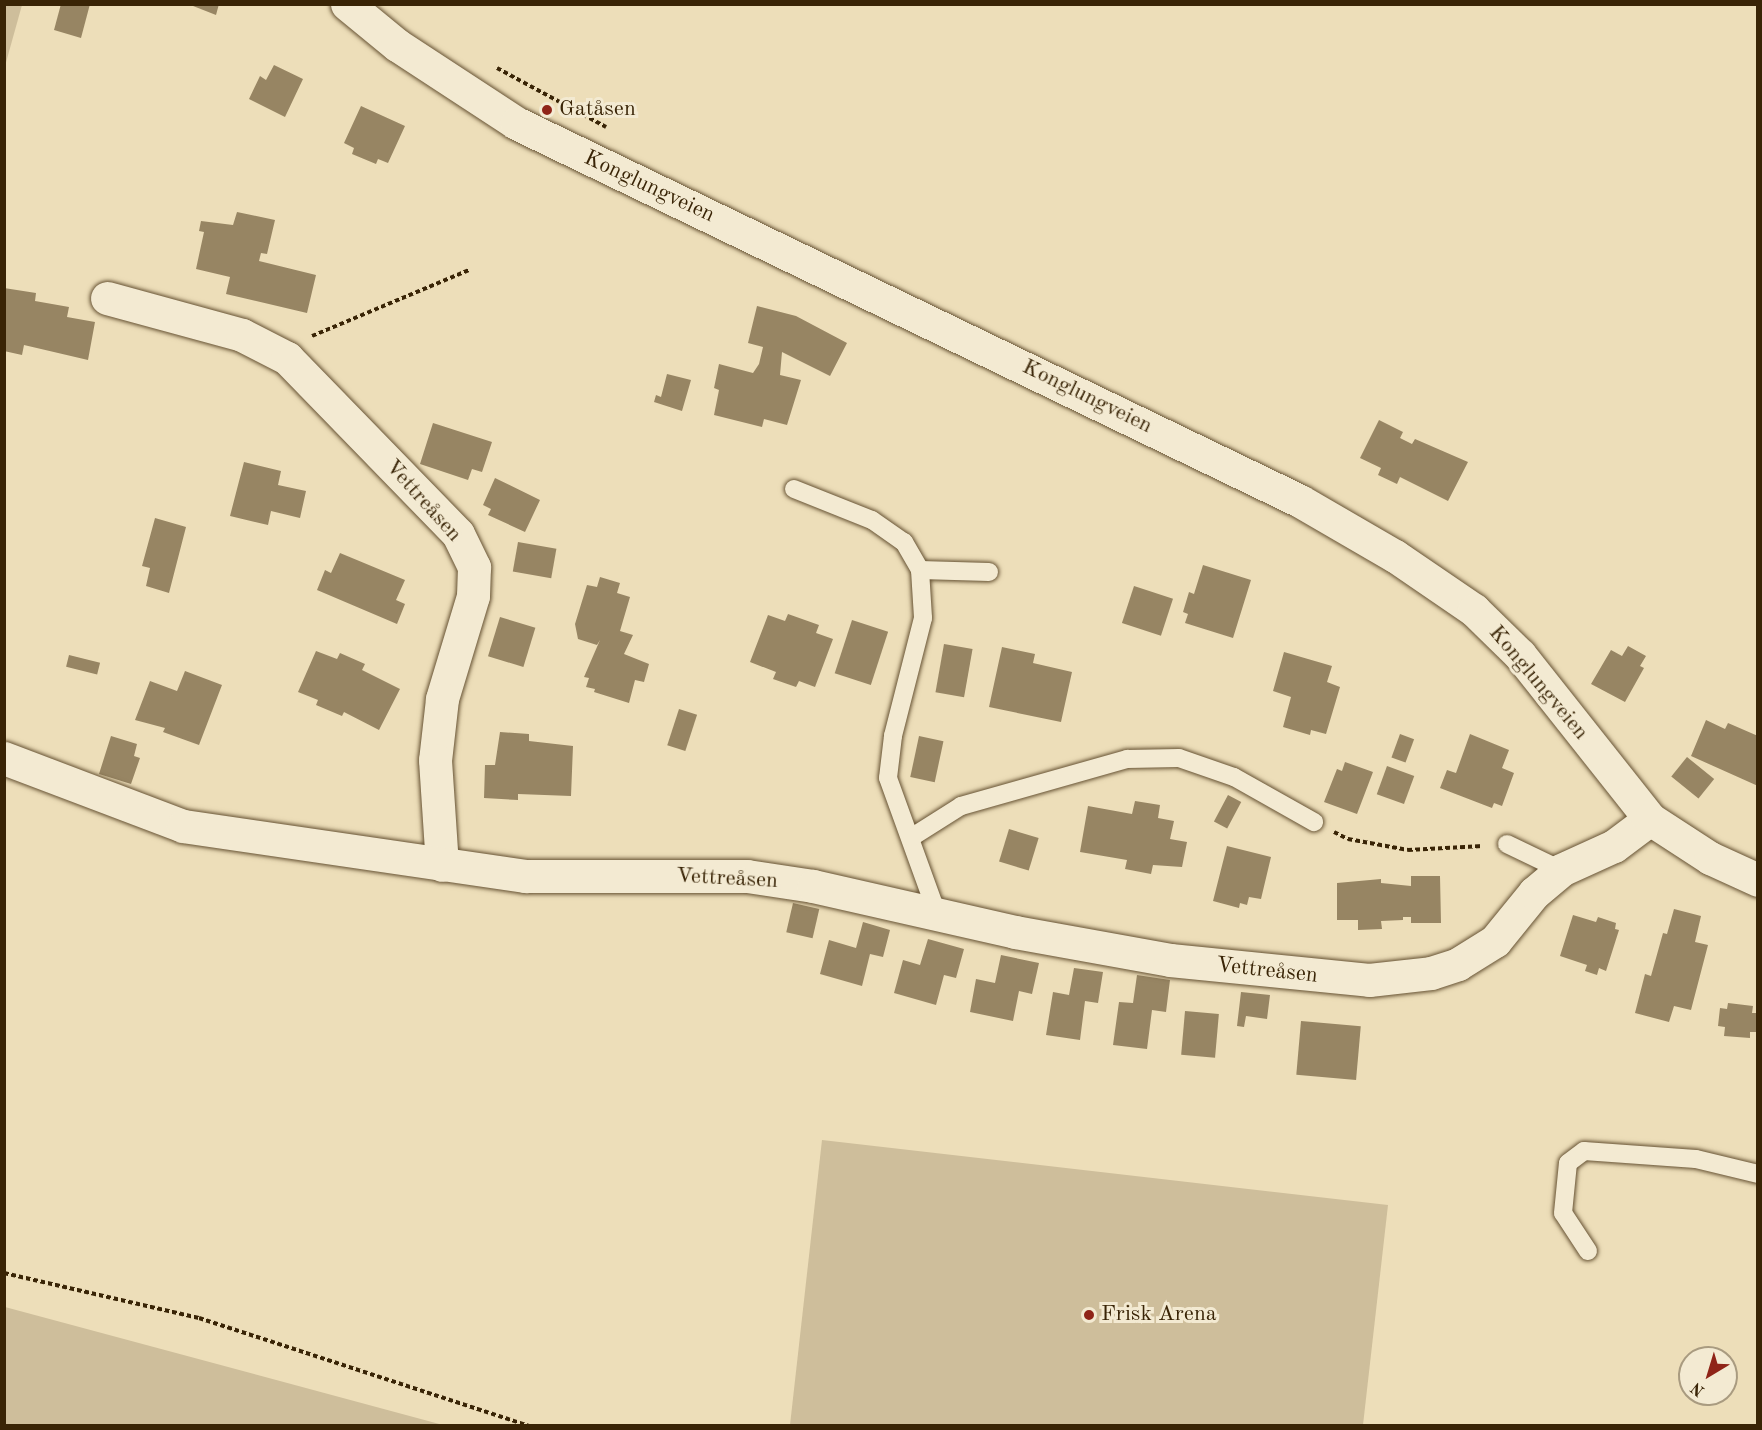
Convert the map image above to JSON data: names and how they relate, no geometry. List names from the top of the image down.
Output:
{
  "streets": {
    "street": ["Konglungveien", "Vettreåsen"]
  },
  "crossings": [
    ["Konglungveien", "Vettreåsen"]
  ],
  "places": ["Gatåsen", "Frisk Arena"],
  "north": "bottom left"
}
